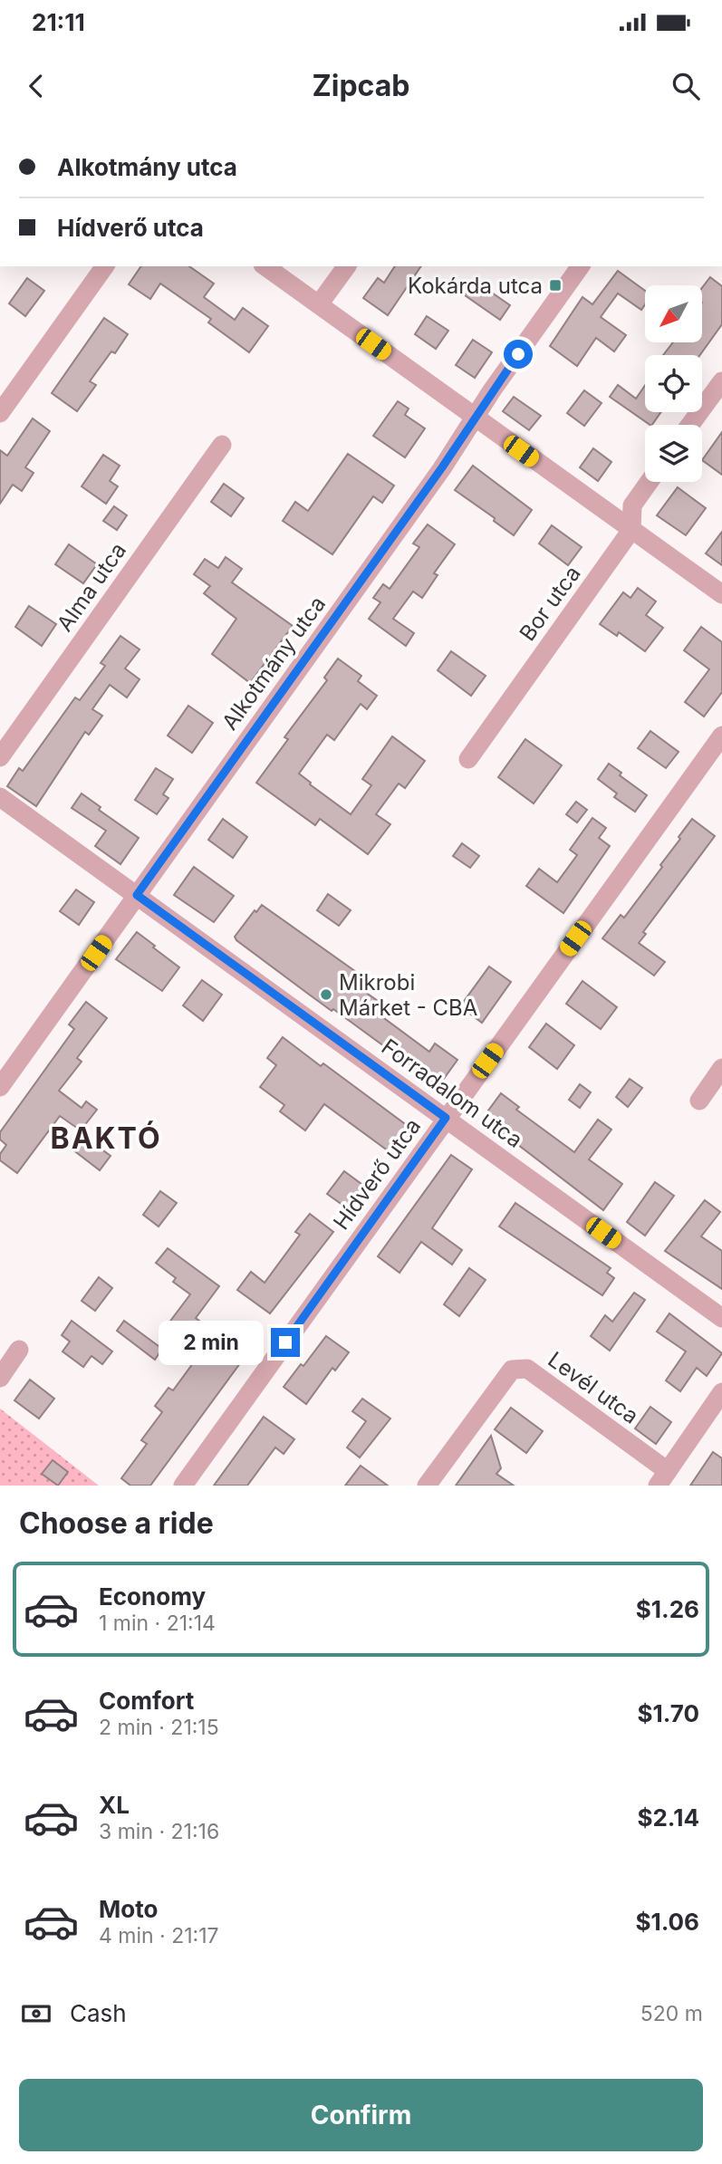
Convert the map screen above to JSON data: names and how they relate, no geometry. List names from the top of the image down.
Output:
{
  "streets": {
    "street": [
      "Alma utca",
      "Bor utca",
      "Alkotmány utca",
      "Forradalom utca",
      "Hídverő utca",
      "Levél utca"
    ]
  },
  "crossings": [
    ["Alkotmány utca", "Forradalom utca"],
    ["Forradalom utca", "Hídverő utca"]
  ],
  "districts": ["BAKTÓ"],
  "places": {
    "transit": ["Kokárda utca"],
    "other": ["Mikrobi Márket - CBA"]
  },
  "north": "bottom left",
  "page": {
    "status": "21:11",
    "header": "Zipcab",
    "banner": ["Alkotmány utca", "Hídverő utca"],
    "bubble": "2 min",
    "heading": "Choose a ride",
    "list": [
      {
        "name": "Economy",
        "note": "1 min · 21:14",
        "value": "$1.26"
      },
      {
        "name": "Comfort",
        "note": "2 min · 21:15",
        "value": "$1.70"
      },
      {
        "name": "XL",
        "note": "3 min · 21:16",
        "value": "$2.14"
      },
      {
        "name": "Moto",
        "note": "4 min · 21:17",
        "value": "$1.06"
      }
    ],
    "pay": ["Cash", "520 m"],
    "buttons": "Confirm"
  }
}
